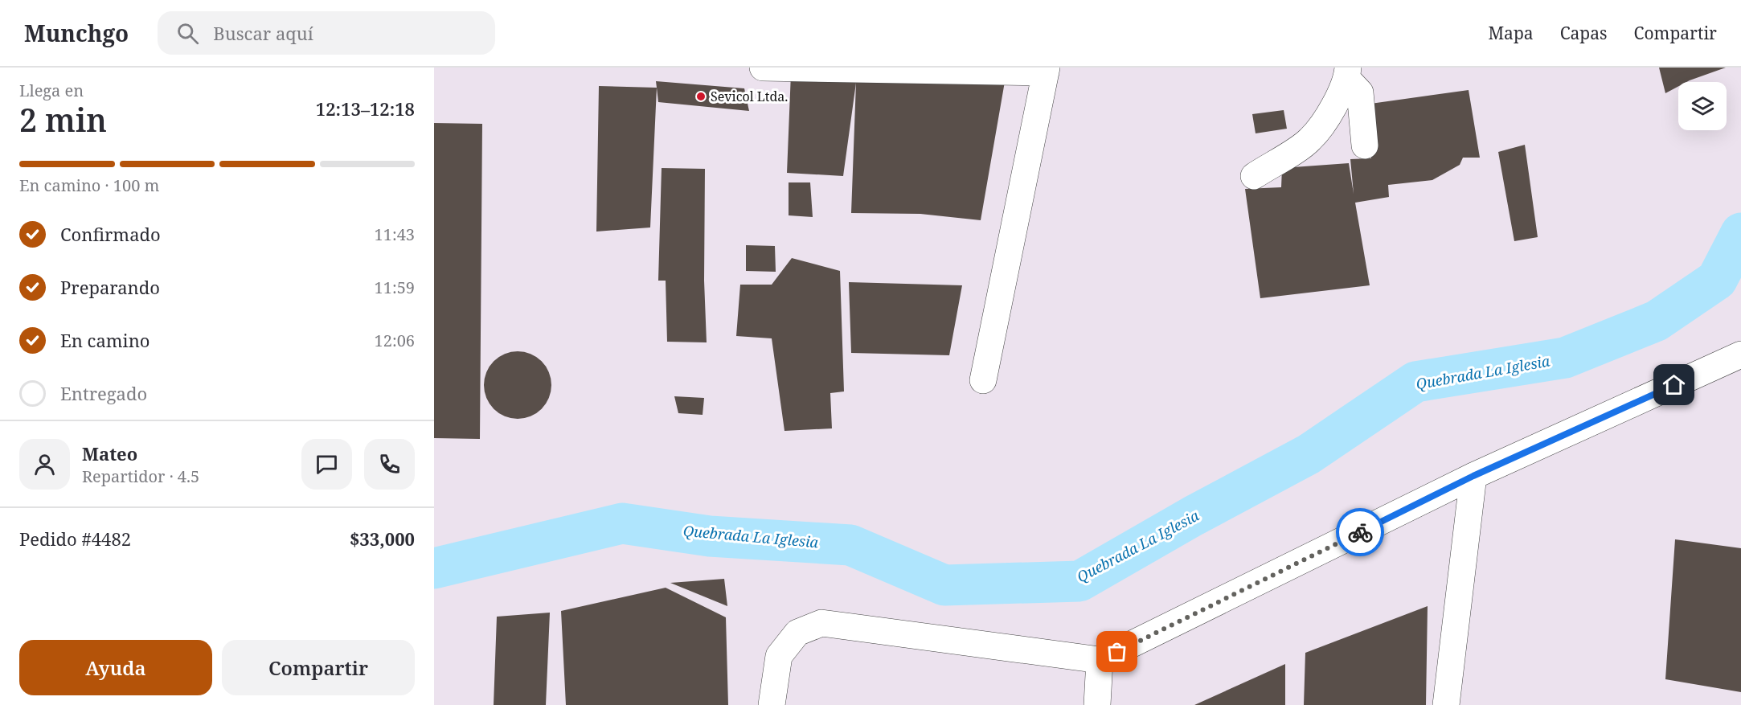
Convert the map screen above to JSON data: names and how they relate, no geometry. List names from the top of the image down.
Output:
{
  "water": ["Quebrada La Iglesia"],
  "places": ["Sevicol Ltda."],
  "page": {
    "header": "Munchgo",
    "search": "Buscar aquí",
    "nav": ["Mapa", "Capas", "Compartir"],
    "heading": ["2 min", "Llega en", "12:13–12:18"],
    "panel": [
      "Mateo",
      "Repartidor · 4.5",
      "Pedido #4482",
      "$33,000"
    ],
    "bar": "En camino · 100 m",
    "list": [
      ["Confirmado", "11:43"],
      ["Preparando", "11:59"],
      ["En camino", "12:06"],
      "Entregado"
    ],
    "buttons": ["Ayuda", "Compartir"]
  }
}
